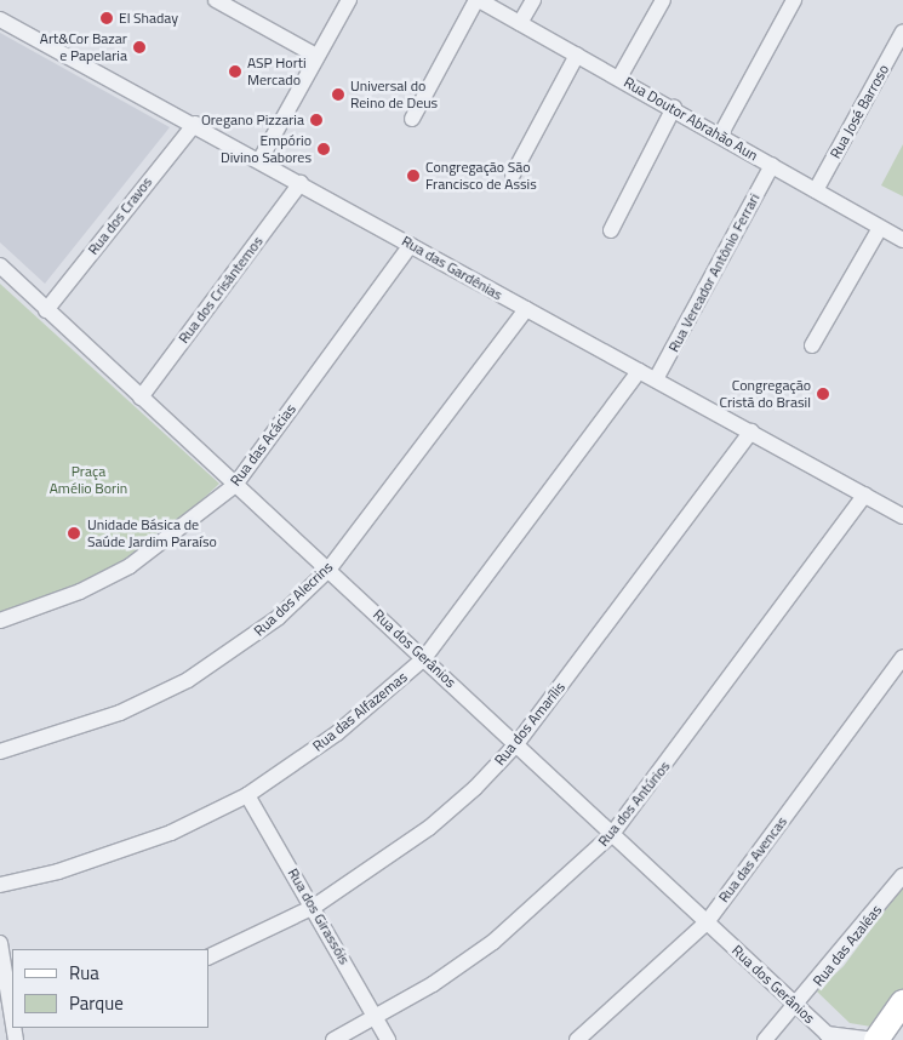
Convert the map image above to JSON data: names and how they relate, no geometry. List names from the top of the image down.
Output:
{
  "streets": {
    "street": [
      "Rua José Barroso",
      "Rua Doutor Abrahão Aun",
      "Rua dos Cravos",
      "Rua das Gardênias",
      "Rua Vereador Antônio Ferrari",
      "Rua dos Crisântemos",
      "Rua das Acácias",
      "Rua dos Alecrins",
      "Rua dos Gerânios",
      "Rua das Alfazemas",
      "Rua dos Amarílis",
      "Rua dos Antúrios",
      "Rua das Avencas",
      "Rua dos Girassóis",
      "Rua das Azaléas"
    ]
  },
  "crossings": [
    ["Rua José Barroso", "Rua Doutor Abrahão Aun"],
    ["Rua Doutor Abrahão Aun", "Rua Vereador Antônio Ferrari"],
    ["Rua dos Cravos", "Rua das Gardênias"],
    ["Rua dos Cravos", "Rua dos Gerânios"],
    ["Rua das Gardênias", "Rua Vereador Antônio Ferrari"],
    ["Rua das Gardênias", "Rua dos Crisântemos"],
    ["Rua das Gardênias", "Rua das Acácias"],
    ["Rua das Gardênias", "Rua dos Alecrins"],
    ["Rua das Gardênias", "Rua das Alfazemas"],
    ["Rua das Gardênias", "Rua dos Amarílis"],
    ["Rua das Gardênias", "Rua dos Antúrios"],
    ["Rua dos Crisântemos", "Rua dos Gerânios"],
    ["Rua das Acácias", "Rua dos Gerânios"],
    ["Rua dos Alecrins", "Rua dos Gerânios"],
    ["Rua dos Gerânios", "Rua das Alfazemas"],
    ["Rua dos Gerânios", "Rua dos Amarílis"],
    ["Rua dos Gerânios", "Rua dos Antúrios"],
    ["Rua dos Gerânios", "Rua das Avencas"],
    ["Rua dos Gerânios", "Rua das Azaléas"],
    ["Rua das Alfazemas", "Rua dos Girassóis"],
    ["Rua dos Amarílis", "Rua dos Girassóis"],
    ["Rua dos Antúrios", "Rua dos Girassóis"]
  ],
  "parks": ["Praça Amélio Borin"],
  "places": [
    "El Shaday",
    "Art&Cor Bazar e Papelaria",
    "ASP Horti Mercado",
    "Universal do Reino de Deus",
    "Oregano Pizzaria",
    "Empório Divino Sabores",
    "Congregação São Francisco de Assis",
    "Congregação Cristã do Brasil",
    "Unidade Básica de Saúde Jardim Paraíso"
  ],
  "legend": ["Rua", "Parque"]
}
